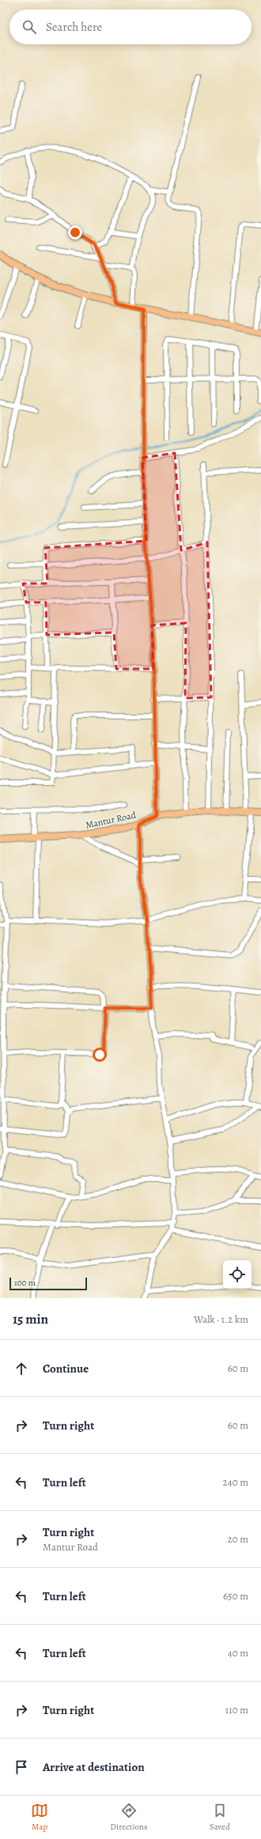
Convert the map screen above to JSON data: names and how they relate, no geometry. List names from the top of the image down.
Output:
{
  "streets": {
    "main road": ["Mantur Road"]
  },
  "scale_bar": "100 m",
  "page": {
    "search": "Search here",
    "scale": "100 m",
    "heading": ["15 min", "Walk · 1.2 km"],
    "list": [
      ["Continue", "60 m"],
      ["Turn right", "60 m"],
      ["Turn left", "240 m"],
      ["Turn right", "Mantur Road", "20 m"],
      ["Turn left", "650 m"],
      ["Turn left", "40 m"],
      ["Turn right", "110 m"],
      "Arrive at destination"
    ],
    "nav": ["Map", "Directions", "Saved"]
  }
}
